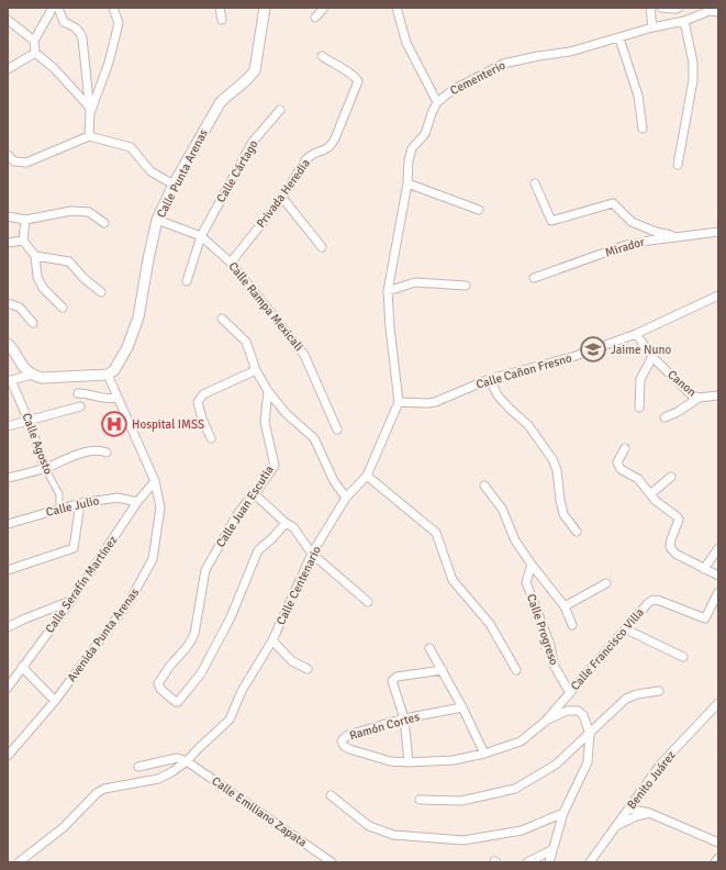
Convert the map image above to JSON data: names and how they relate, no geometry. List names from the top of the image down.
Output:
{
  "streets": {
    "street": [
      "Cementerio",
      "Calle Cártago",
      "Calle Punta Arenas",
      "Privada Heredia",
      "Mirador",
      "Calle Rampa Mexicali",
      "Calle Cañon Fresno",
      "Canon",
      "Calle Agosto",
      "Calle Julio",
      "Calle Juan Escutia",
      "Calle Serafín Martínez",
      "Calle Centenario",
      "Calle Progreso",
      "Avenida Punta Arenas",
      "Calle Francisco Villa",
      "Ramón Cortes",
      "Benito Juárez",
      "Calle Emiliano Zapata"
    ]
  },
  "crossings": [
    ["Cementerio", "Calle Cañon Fresno"],
    ["Cementerio", "Calle Centenario"],
    ["Calle Cártago", "Calle Rampa Mexicali"],
    ["Calle Punta Arenas", "Calle Rampa Mexicali"],
    ["Calle Punta Arenas", "Avenida Punta Arenas"],
    ["Privada Heredia", "Calle Rampa Mexicali"],
    ["Calle Cañon Fresno", "Canon"],
    ["Calle Cañon Fresno", "Calle Centenario"],
    ["Calle Agosto", "Calle Julio"],
    ["Calle Julio", "Calle Serafín Martínez"],
    ["Calle Serafín Martínez", "Avenida Punta Arenas"],
    ["Calle Centenario", "Calle Emiliano Zapata"],
    ["Calle Progreso", "Calle Francisco Villa"],
    ["Calle Francisco Villa", "Ramón Cortes"]
  ],
  "places": {
    "school or university": ["Jaime Nuno"],
    "hospital": ["Hospital IMSS"]
  }
}
